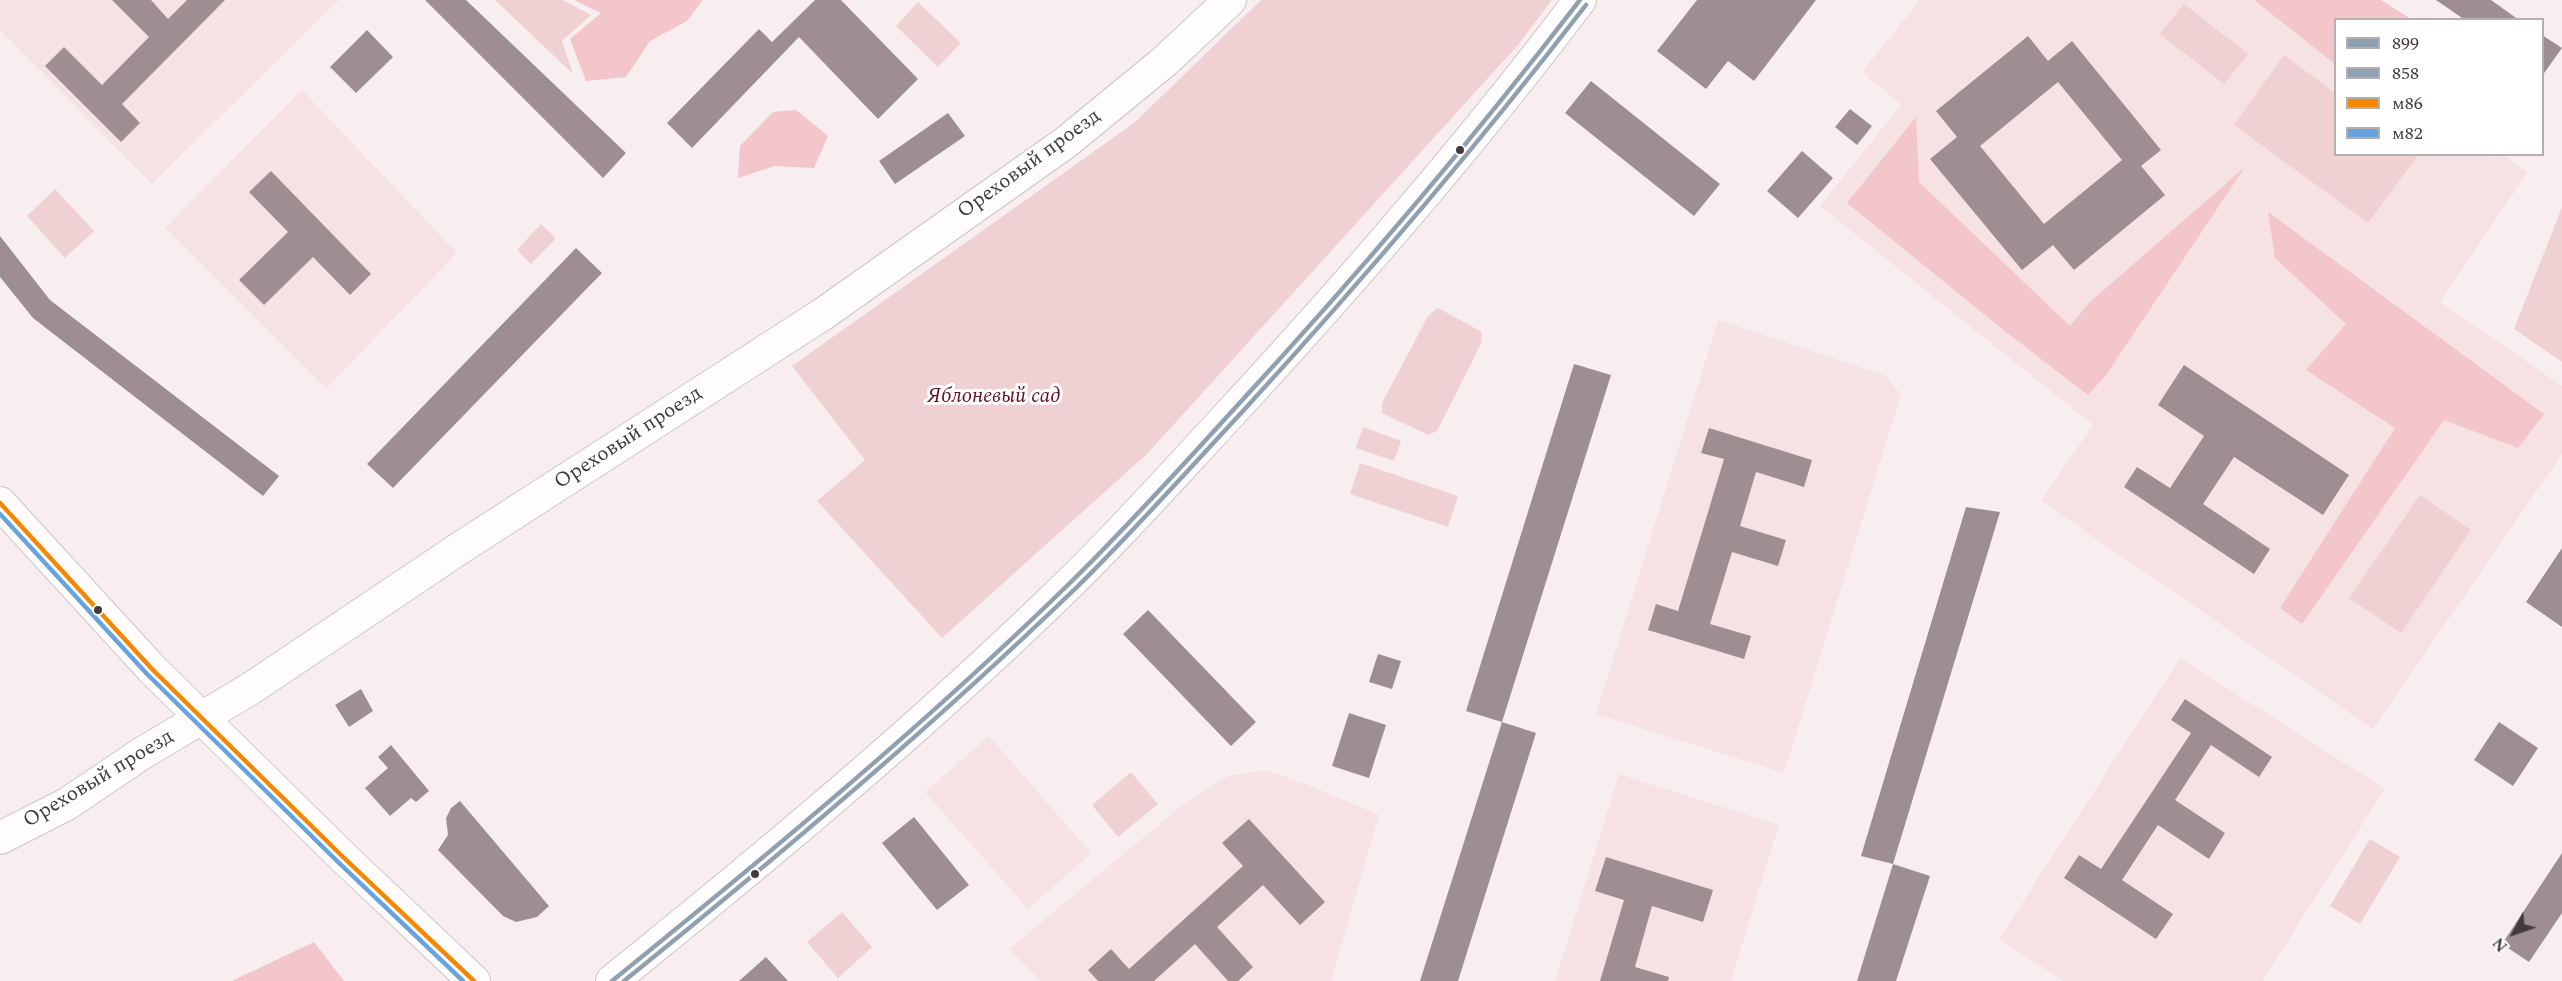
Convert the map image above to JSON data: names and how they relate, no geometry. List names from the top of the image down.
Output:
{
  "streets": {
    "street": ["Ореховый проезд"]
  },
  "parks": ["Яблоневый сад"],
  "lines": [
    "transit line 899",
    "transit line 858",
    "transit line м86",
    "transit line м82"
  ],
  "legend": [
    "899",
    "858",
    "м86",
    "м82"
  ],
  "north": "bottom left"
}
